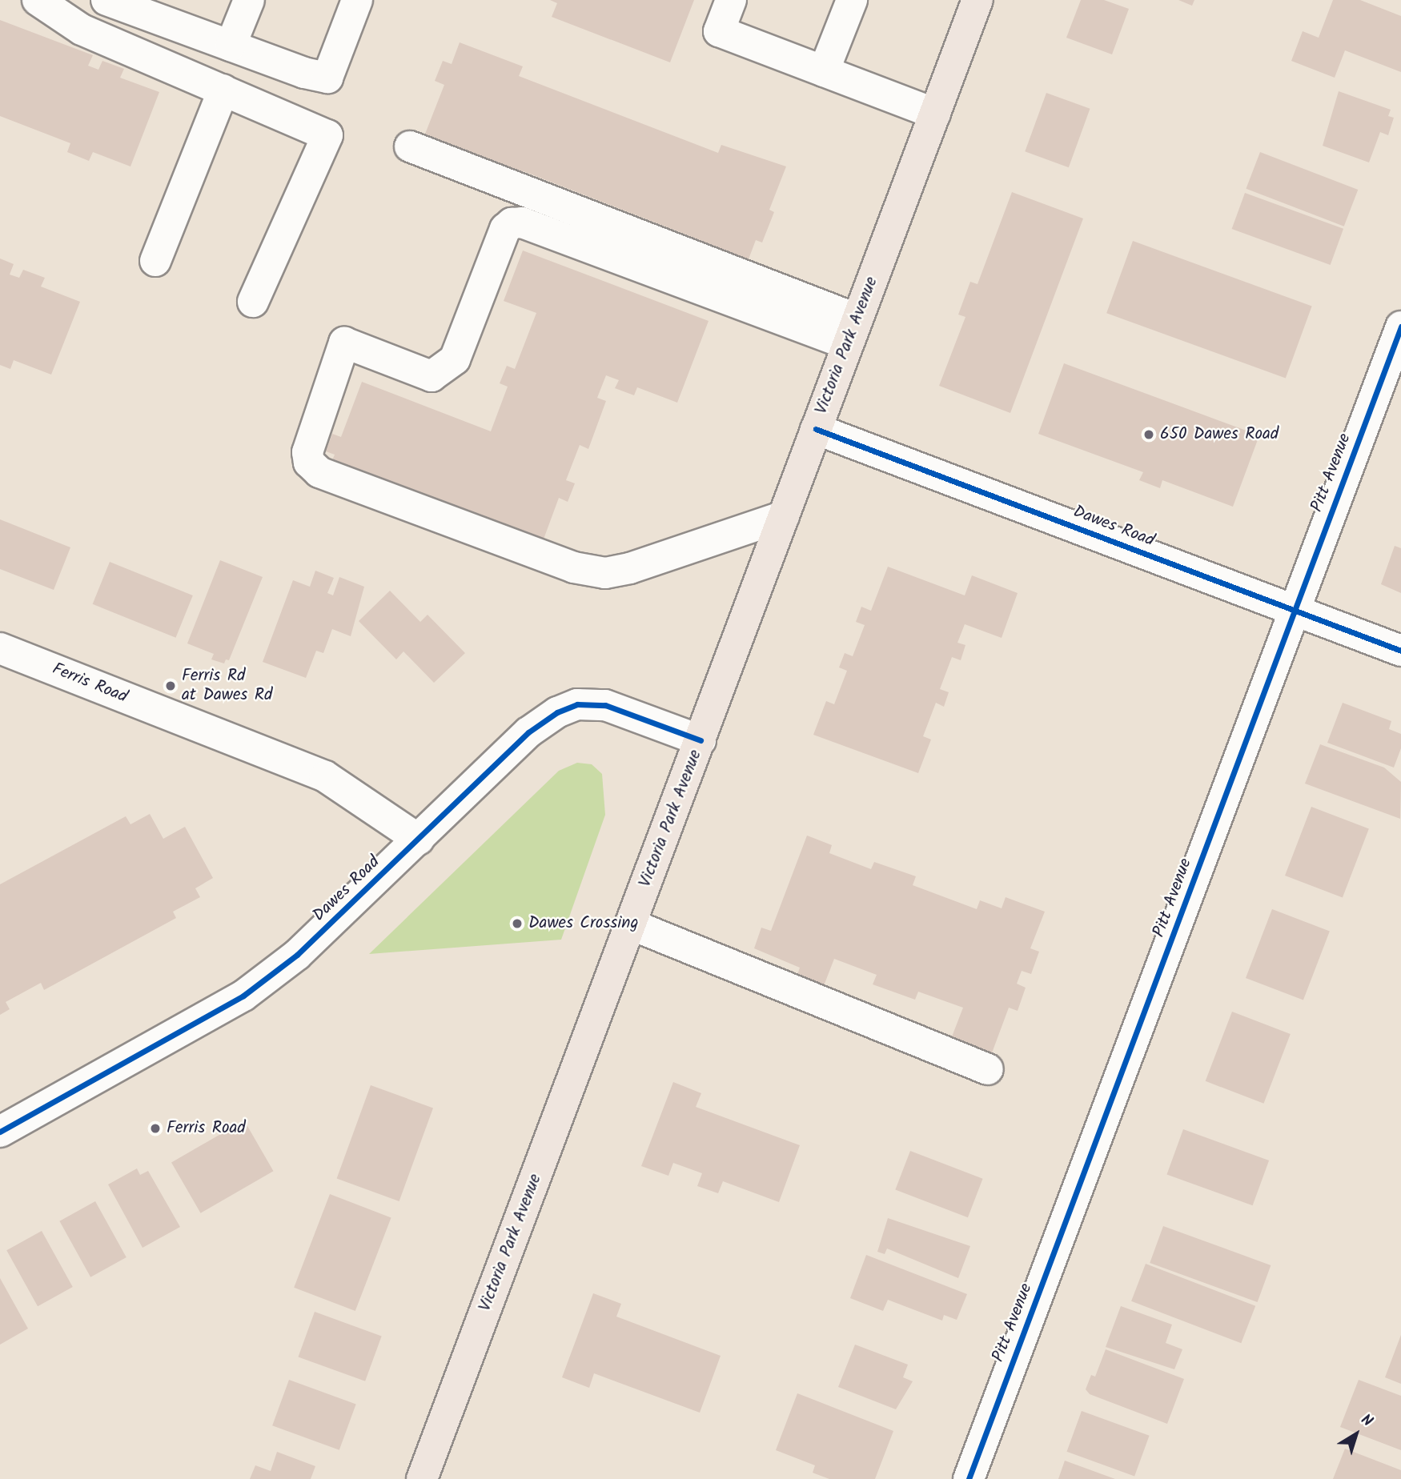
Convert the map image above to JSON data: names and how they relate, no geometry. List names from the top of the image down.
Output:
{
  "streets": {
    "main road": ["Victoria Park Avenue"],
    "street": ["Pitt Avenue", "Dawes Road", "Ferris Road"]
  },
  "crossings": [
    ["Victoria Park Avenue", "Dawes Road"],
    ["Pitt Avenue", "Dawes Road"],
    ["Dawes Road", "Ferris Road"]
  ],
  "places": [
    "650 Dawes Road",
    "Ferris Rd at Dawes Rd",
    "Dawes Crossing",
    "Ferris Road"
  ],
  "north": "top right"
}
